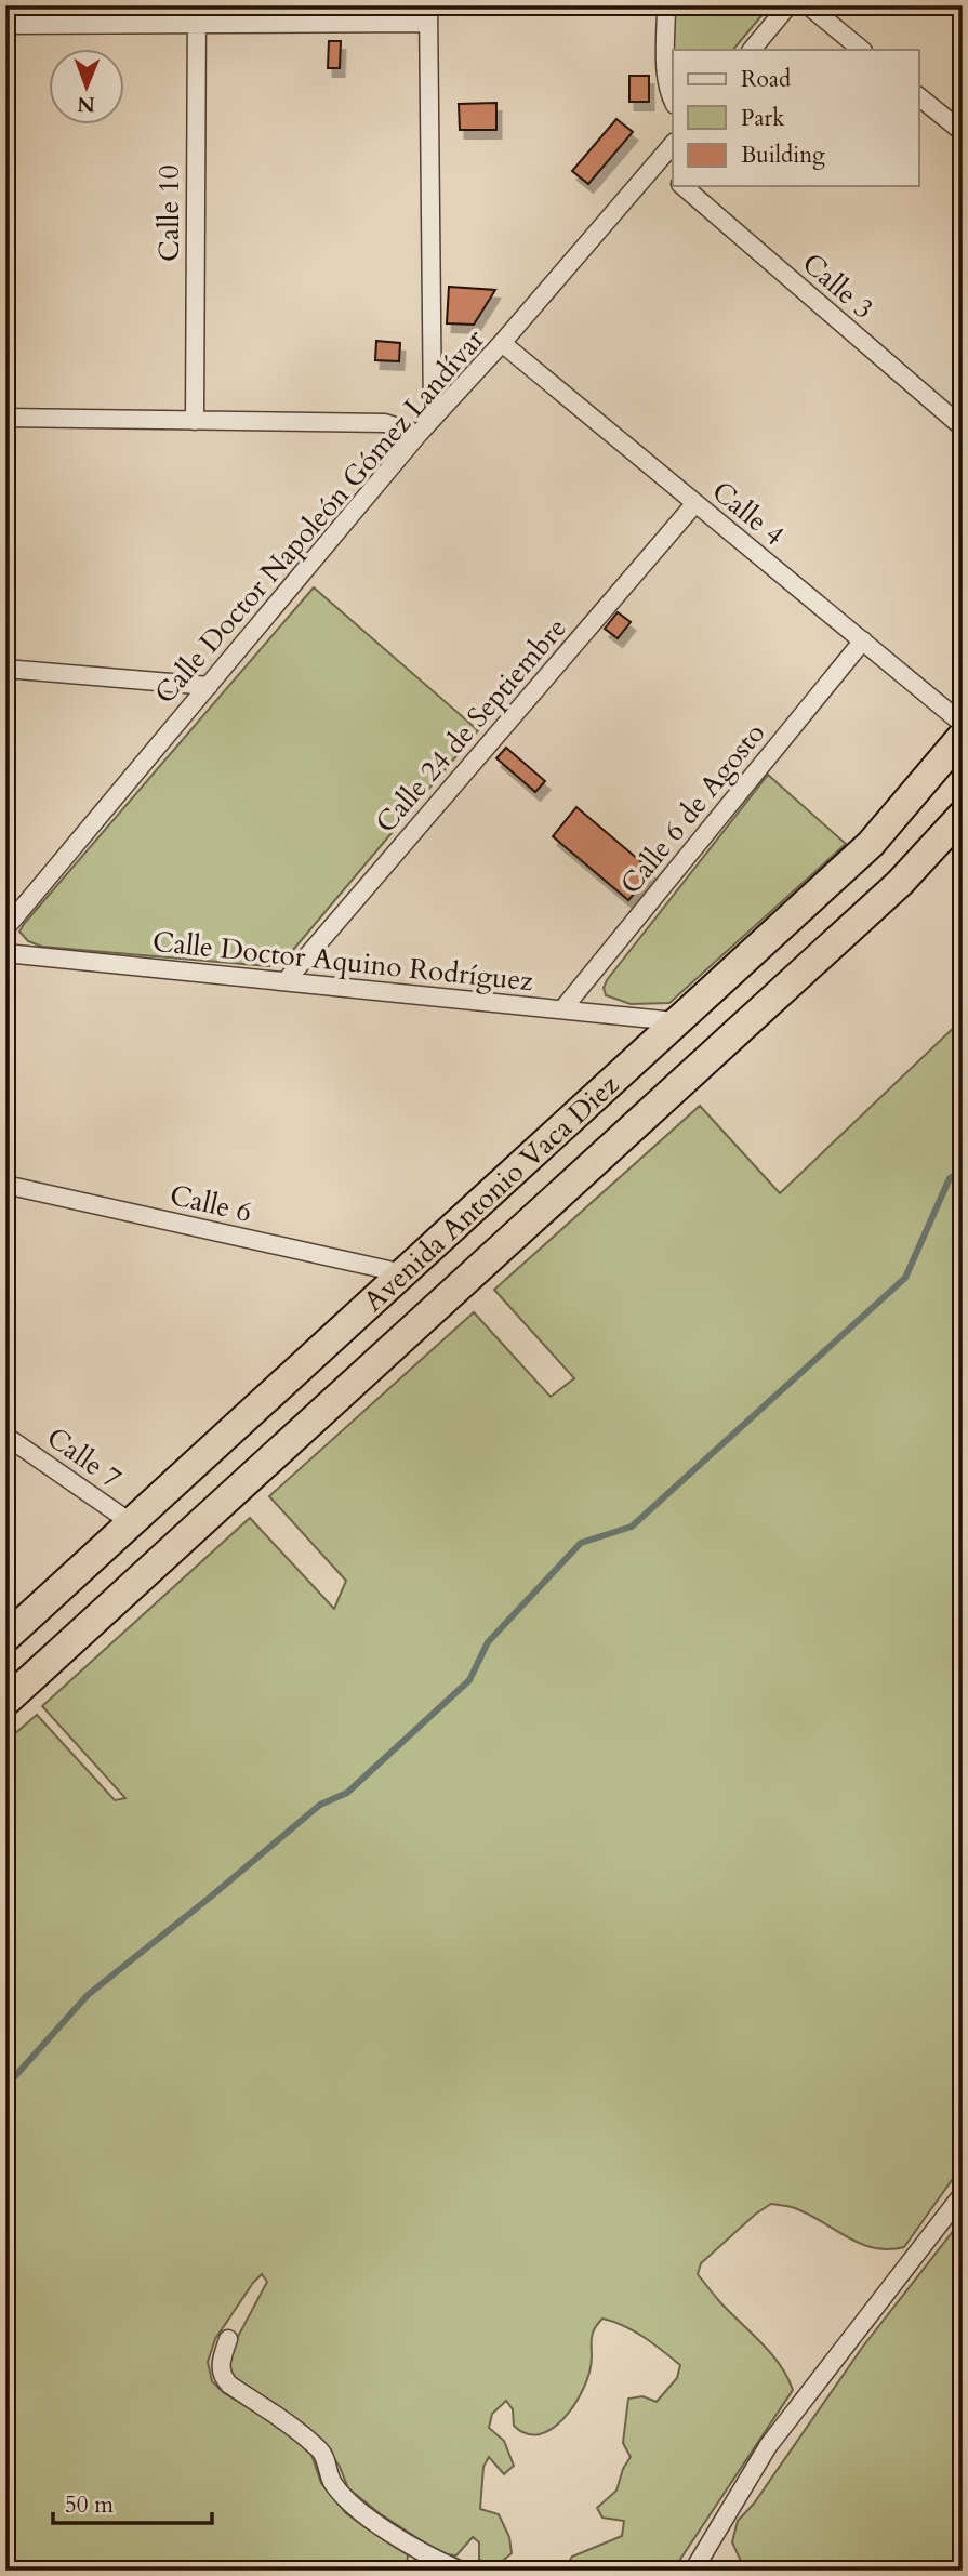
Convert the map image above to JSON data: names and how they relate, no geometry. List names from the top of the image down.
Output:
{
  "streets": {
    "highway": ["Avenida Antonio Vaca Diez"],
    "street": [
      "Calle 10",
      "Calle 3",
      "Calle 4",
      "Calle Doctor Napoleón Gómez Landívar",
      "Calle 24 de Septiembre",
      "Calle 6 de Agosto",
      "Calle Doctor Aquino Rodríguez",
      "Calle 6",
      "Calle 7"
    ]
  },
  "crossings": [
    ["Calle 4", "Calle Doctor Napoleón Gómez Landívar"],
    ["Calle 4", "Calle 24 de Septiembre"],
    ["Calle 4", "Calle 6 de Agosto"],
    ["Calle 24 de Septiembre", "Calle Doctor Aquino Rodríguez"],
    ["Calle 6 de Agosto", "Calle Doctor Aquino Rodríguez"],
    ["Calle Doctor Aquino Rodríguez", "Avenida Antonio Vaca Diez"],
    ["Avenida Antonio Vaca Diez", "Calle 6"],
    ["Avenida Antonio Vaca Diez", "Calle 7"]
  ],
  "legend": ["Road", "Park", "Building"],
  "scale_bar": "50 m",
  "north": "bottom"
}
